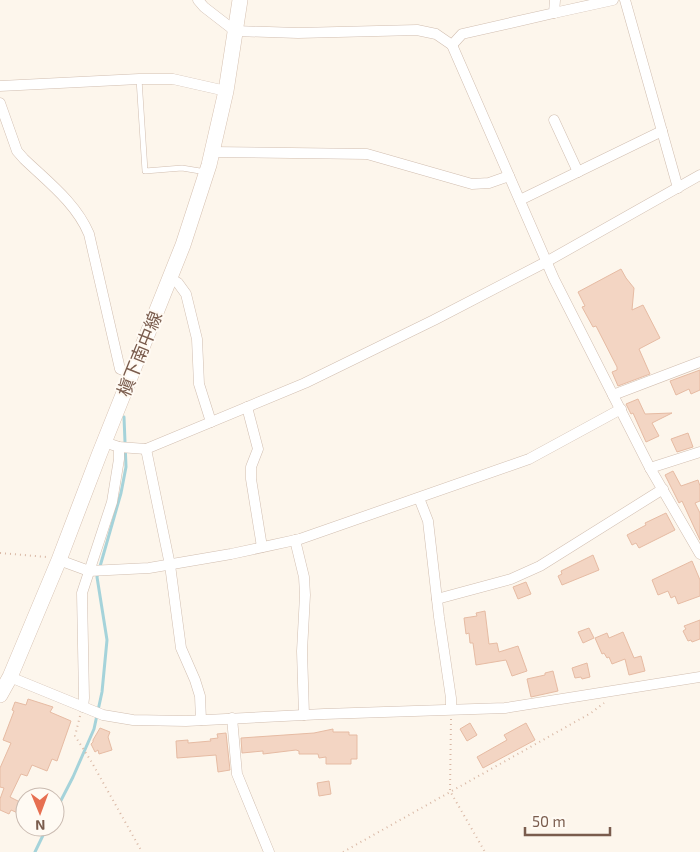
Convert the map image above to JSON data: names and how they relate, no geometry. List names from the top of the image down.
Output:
{
  "streets": {
    "main road": ["槇下南中線"]
  },
  "scale_bar": "50 m",
  "north": "bottom"
}
